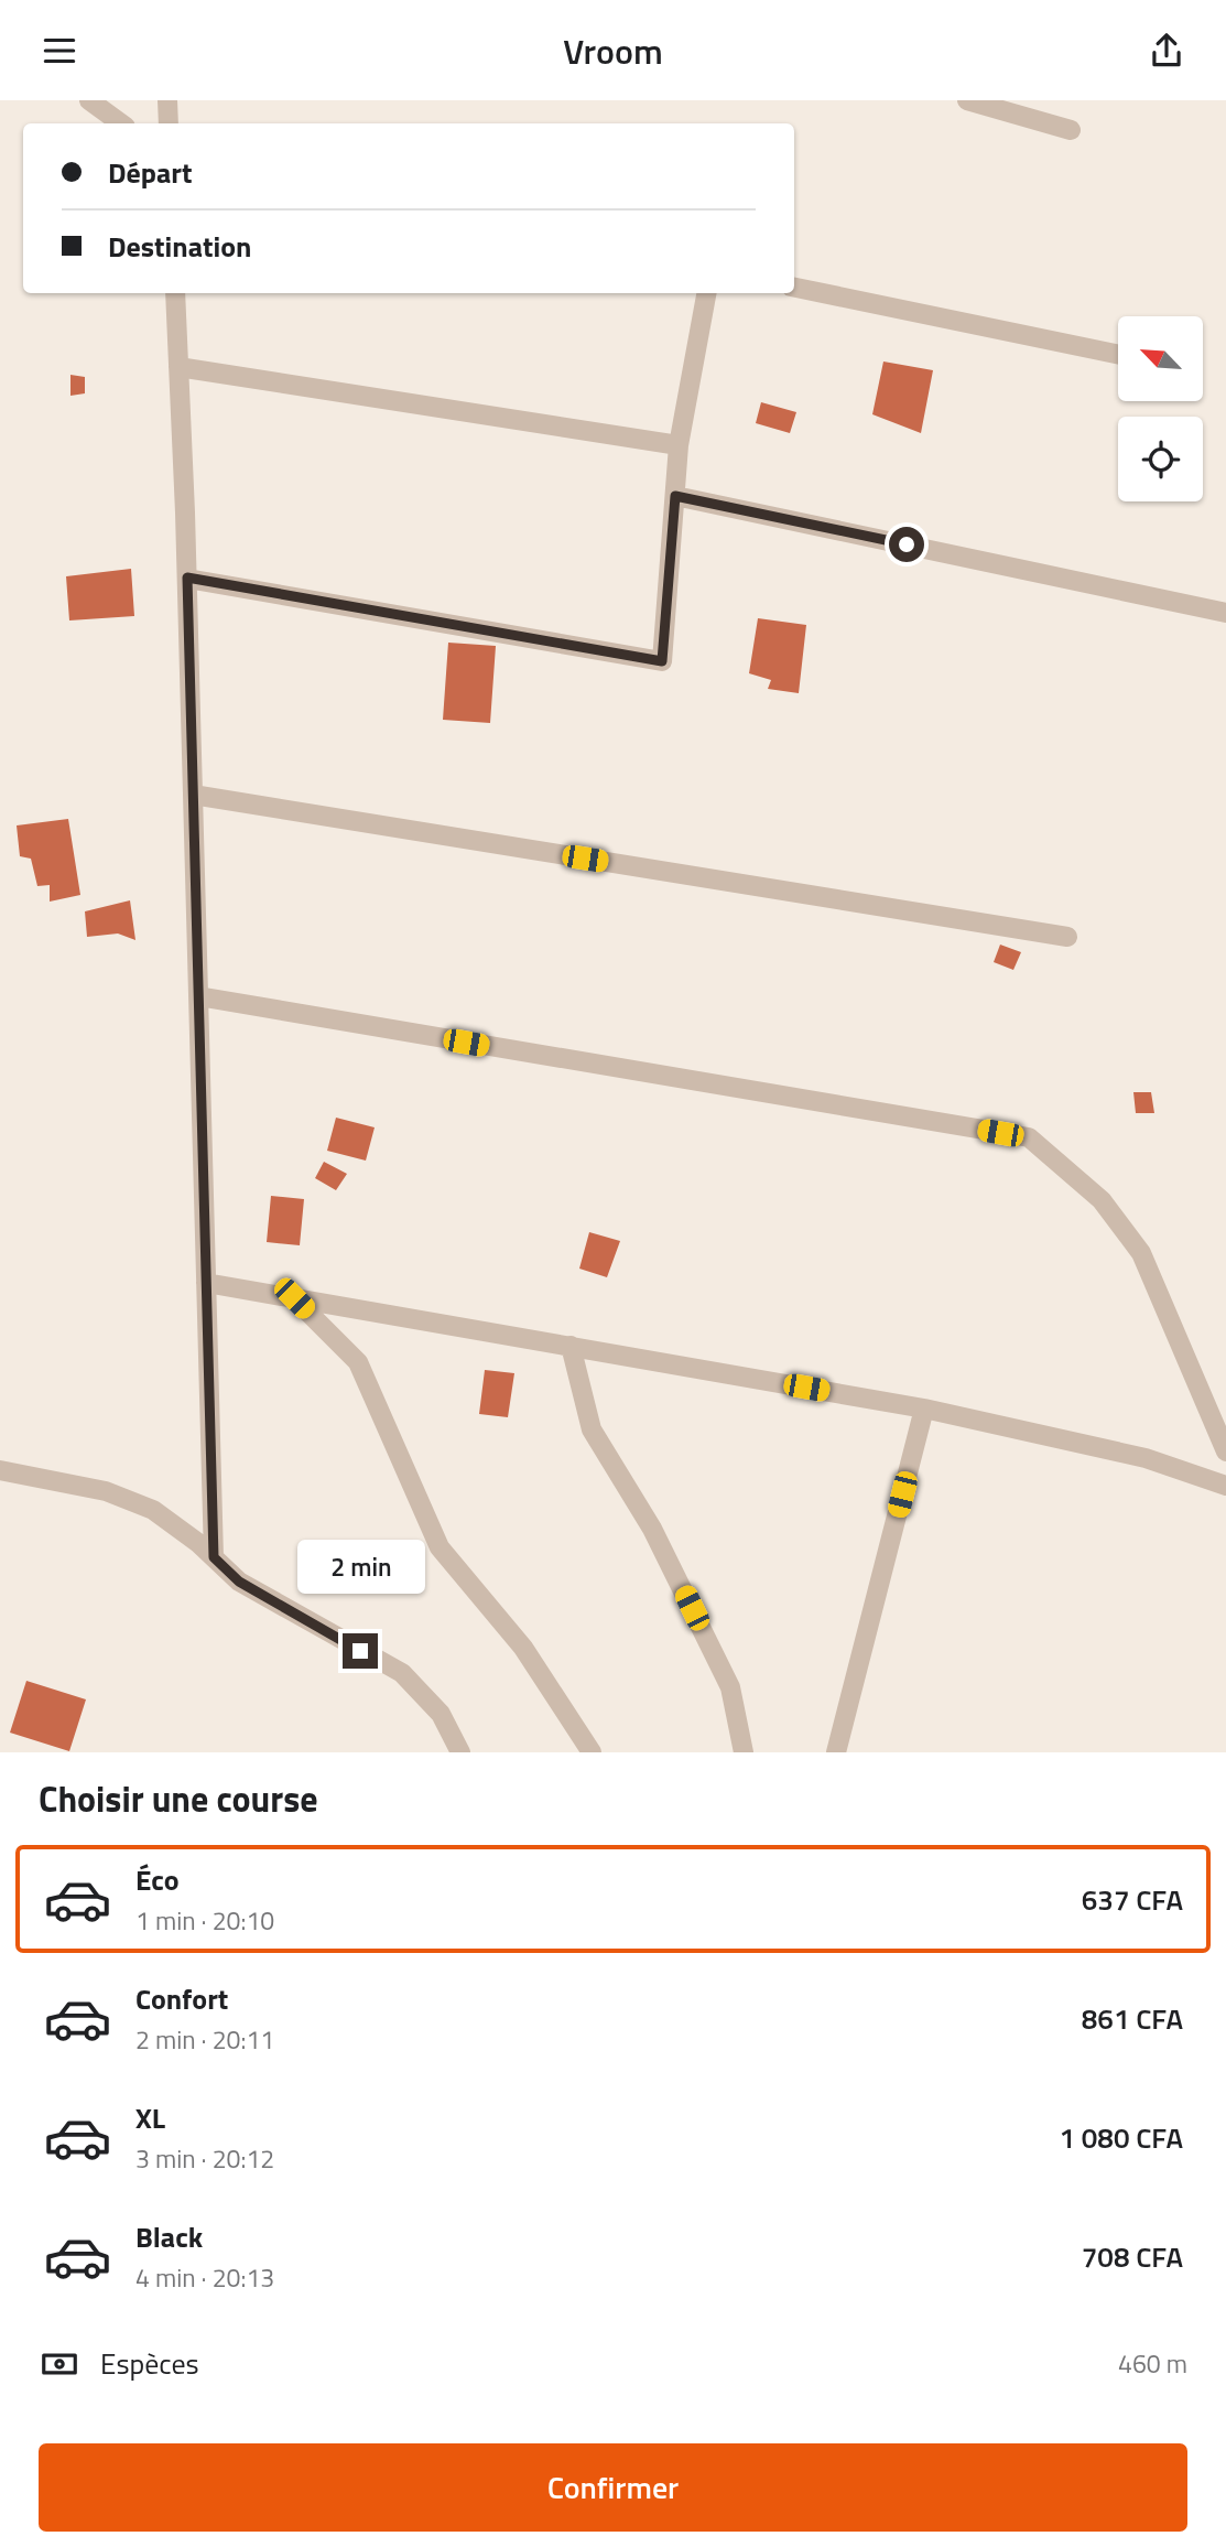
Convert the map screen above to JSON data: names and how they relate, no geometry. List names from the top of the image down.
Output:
{
  "north": "top left",
  "page": {
    "header": "Vroom",
    "banner": ["Départ", "Destination"],
    "bubble": "2 min",
    "heading": "Choisir une course",
    "list": [
      {
        "name": "Éco",
        "note": "1 min · 20:10",
        "value": "637 CFA"
      },
      {
        "name": "Confort",
        "note": "2 min · 20:11",
        "value": "861 CFA"
      },
      {
        "name": "XL",
        "note": "3 min · 20:12",
        "value": "1 080 CFA"
      },
      {
        "name": "Black",
        "note": "4 min · 20:13",
        "value": "708 CFA"
      }
    ],
    "pay": ["Espèces", "460 m"],
    "buttons": "Confirmer"
  }
}
